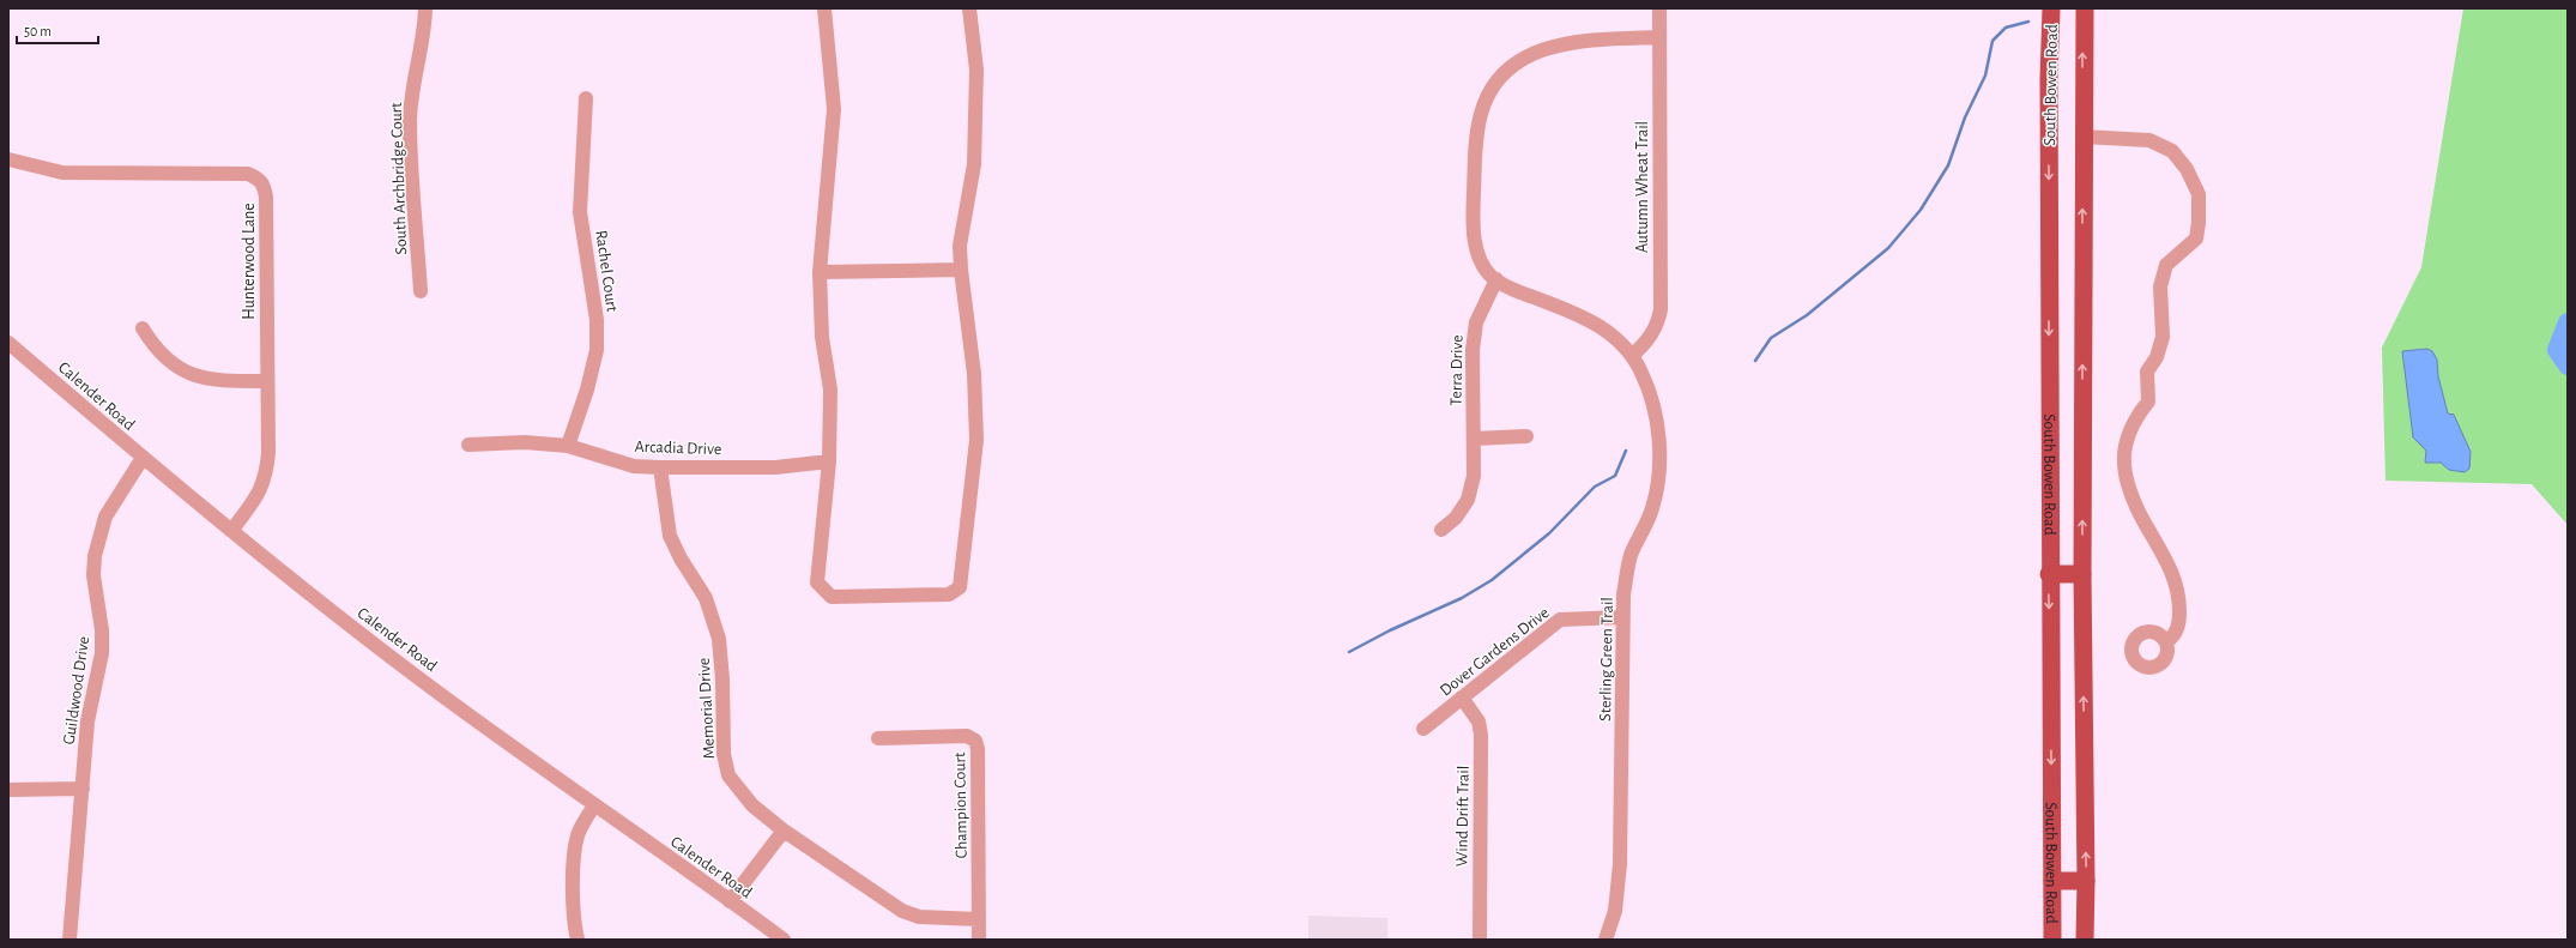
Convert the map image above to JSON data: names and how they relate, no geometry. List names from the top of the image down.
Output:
{
  "streets": {
    "main road": ["South Bowen Road"],
    "street": [
      "South Archbridge Court",
      "Autumn Wheat Trail",
      "Hunterwood Lane",
      "Rachel Court",
      "Terra Drive",
      "Calender Road",
      "Arcadia Drive",
      "Dover Gardens Drive",
      "Sterling Green Trail",
      "Guildwood Drive",
      "Memorial Drive",
      "Champion Court",
      "Wind Drift Trail"
    ]
  },
  "crossings": [
    ["Autumn Wheat Trail", "Sterling Green Trail"],
    ["Hunterwood Lane", "Calender Road"],
    ["Rachel Court", "Arcadia Drive"],
    ["Terra Drive", "Sterling Green Trail"],
    ["Calender Road", "Guildwood Drive"],
    ["Arcadia Drive", "Memorial Drive"],
    ["Dover Gardens Drive", "Sterling Green Trail"],
    ["Dover Gardens Drive", "Wind Drift Trail"],
    ["Memorial Drive", "Champion Court"]
  ],
  "scale_bar": "50 m"
}
